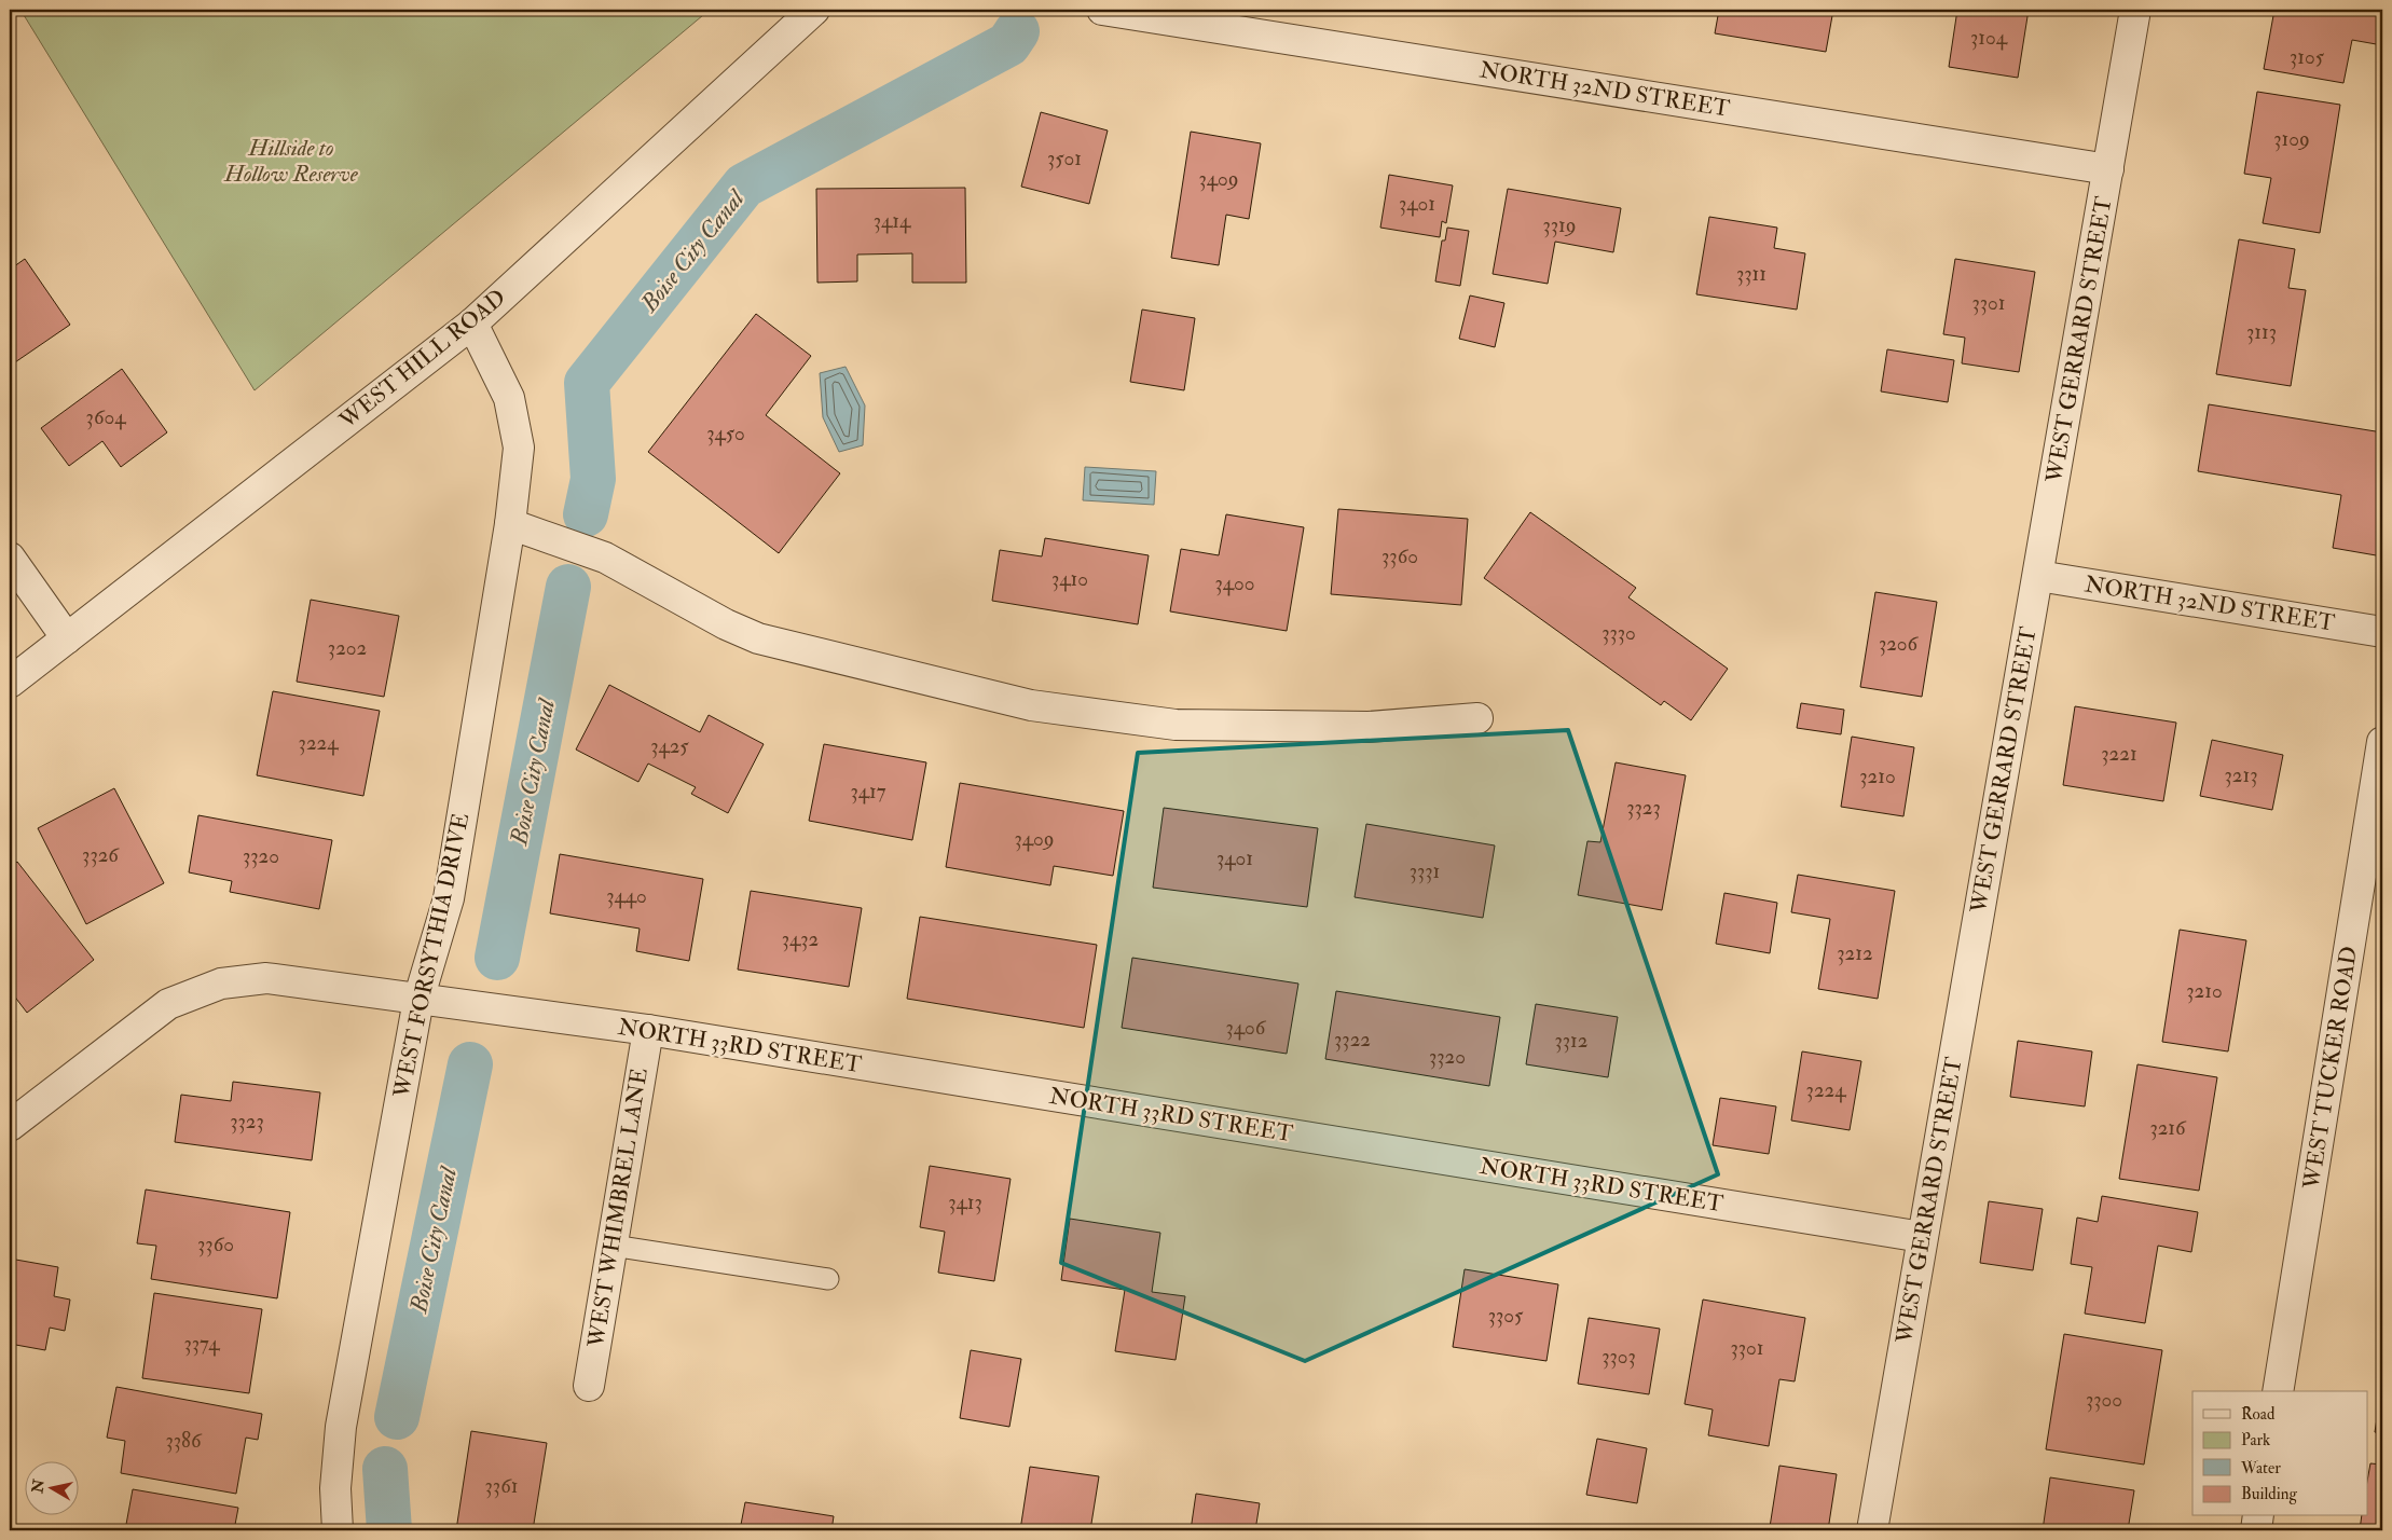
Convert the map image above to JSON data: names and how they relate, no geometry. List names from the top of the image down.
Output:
{
  "streets": {
    "street": [
      "NORTH 32ND STREET",
      "WEST GERRARD STREET",
      "WEST HILL ROAD",
      "WEST FORSYTHIA DRIVE",
      "NORTH 33RD STREET",
      "WEST TUCKER ROAD",
      "WEST WHIMBREL LANE"
    ]
  },
  "crossings": [
    ["NORTH 32ND STREET", "WEST GERRARD STREET"],
    ["WEST GERRARD STREET", "NORTH 33RD STREET"],
    ["WEST HILL ROAD", "WEST FORSYTHIA DRIVE"],
    ["WEST FORSYTHIA DRIVE", "NORTH 33RD STREET"],
    ["NORTH 33RD STREET", "WEST WHIMBREL LANE"]
  ],
  "water": ["Boise City Canal"],
  "parks": ["Hillside to Hollow Reserve"],
  "house_numbers": [
    "3104",
    "3105",
    "3109",
    "3501",
    "3409",
    "3401",
    "3414",
    "3319",
    "3311",
    "3301",
    "3113",
    "3604",
    "3450",
    "3360",
    "3410",
    "3400",
    "3330",
    "3206",
    "3202",
    "3224",
    "3425",
    "3221",
    "3213",
    "3210",
    "3417",
    "3323",
    "3409",
    "3326",
    "3320",
    "3401",
    "3331",
    "3440",
    "3432",
    "3212",
    "3210",
    "3406",
    "3322",
    "3312",
    "3320",
    "3224",
    "3323",
    "3216",
    "3413",
    "3360",
    "3305",
    "3374",
    "3301",
    "3303",
    "3300",
    "3386",
    "3361"
  ],
  "legend": [
    "Road",
    "Park",
    "Water",
    "Building"
  ],
  "north": "left"
}
